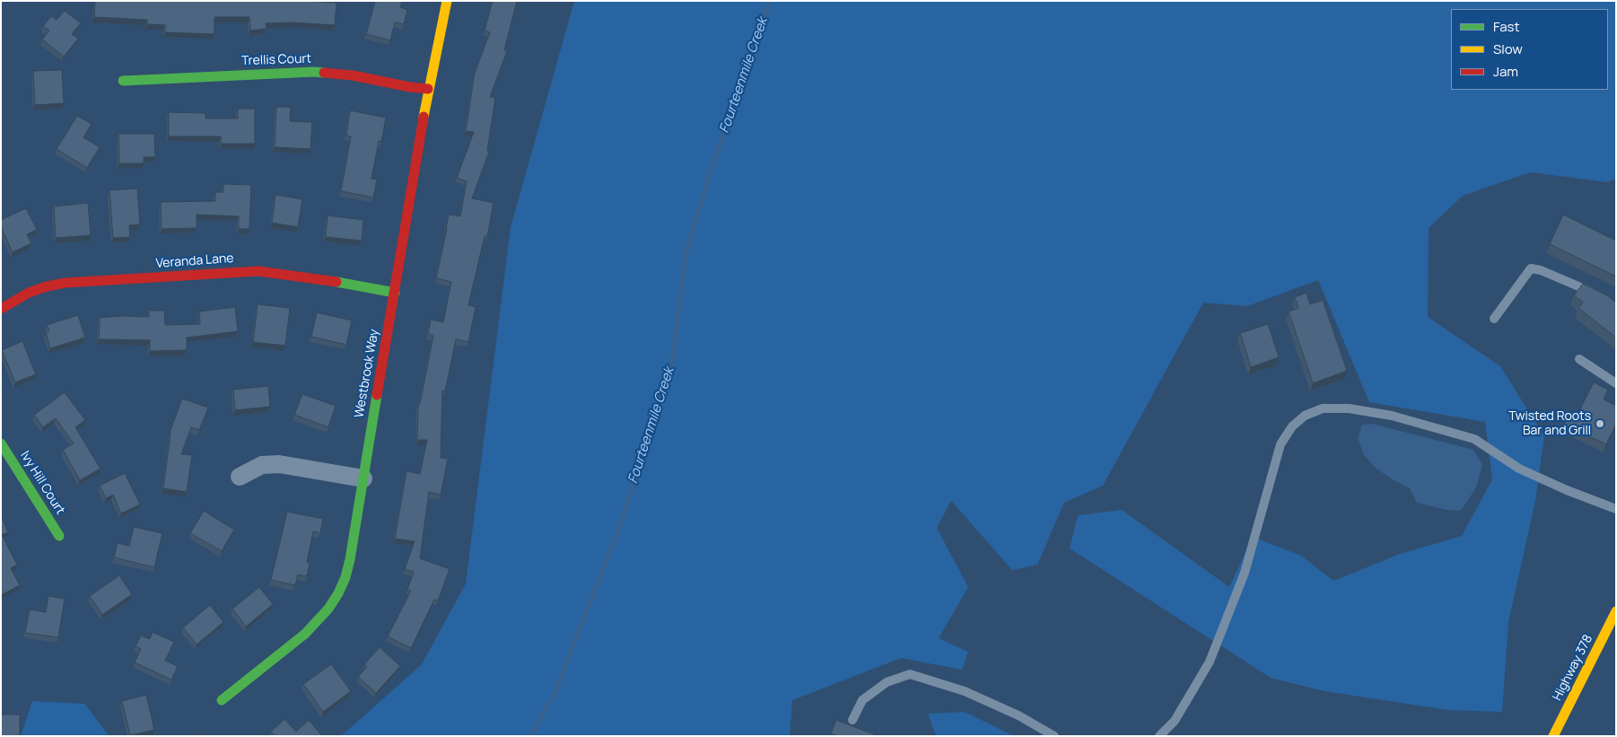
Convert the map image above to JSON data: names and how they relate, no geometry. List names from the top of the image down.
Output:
{
  "streets": {
    "street": [
      "Trellis Court",
      "Veranda Lane",
      "Westbrook Way",
      "Ivy Hill Court",
      "Highway 378"
    ]
  },
  "crossings": [
    ["Trellis Court", "Westbrook Way"],
    ["Veranda Lane", "Westbrook Way"]
  ],
  "water": ["Fourteenmile Creek"],
  "places": ["Twisted Roots Bar and Grill"],
  "legend": ["Fast", "Slow", "Jam"]
}
